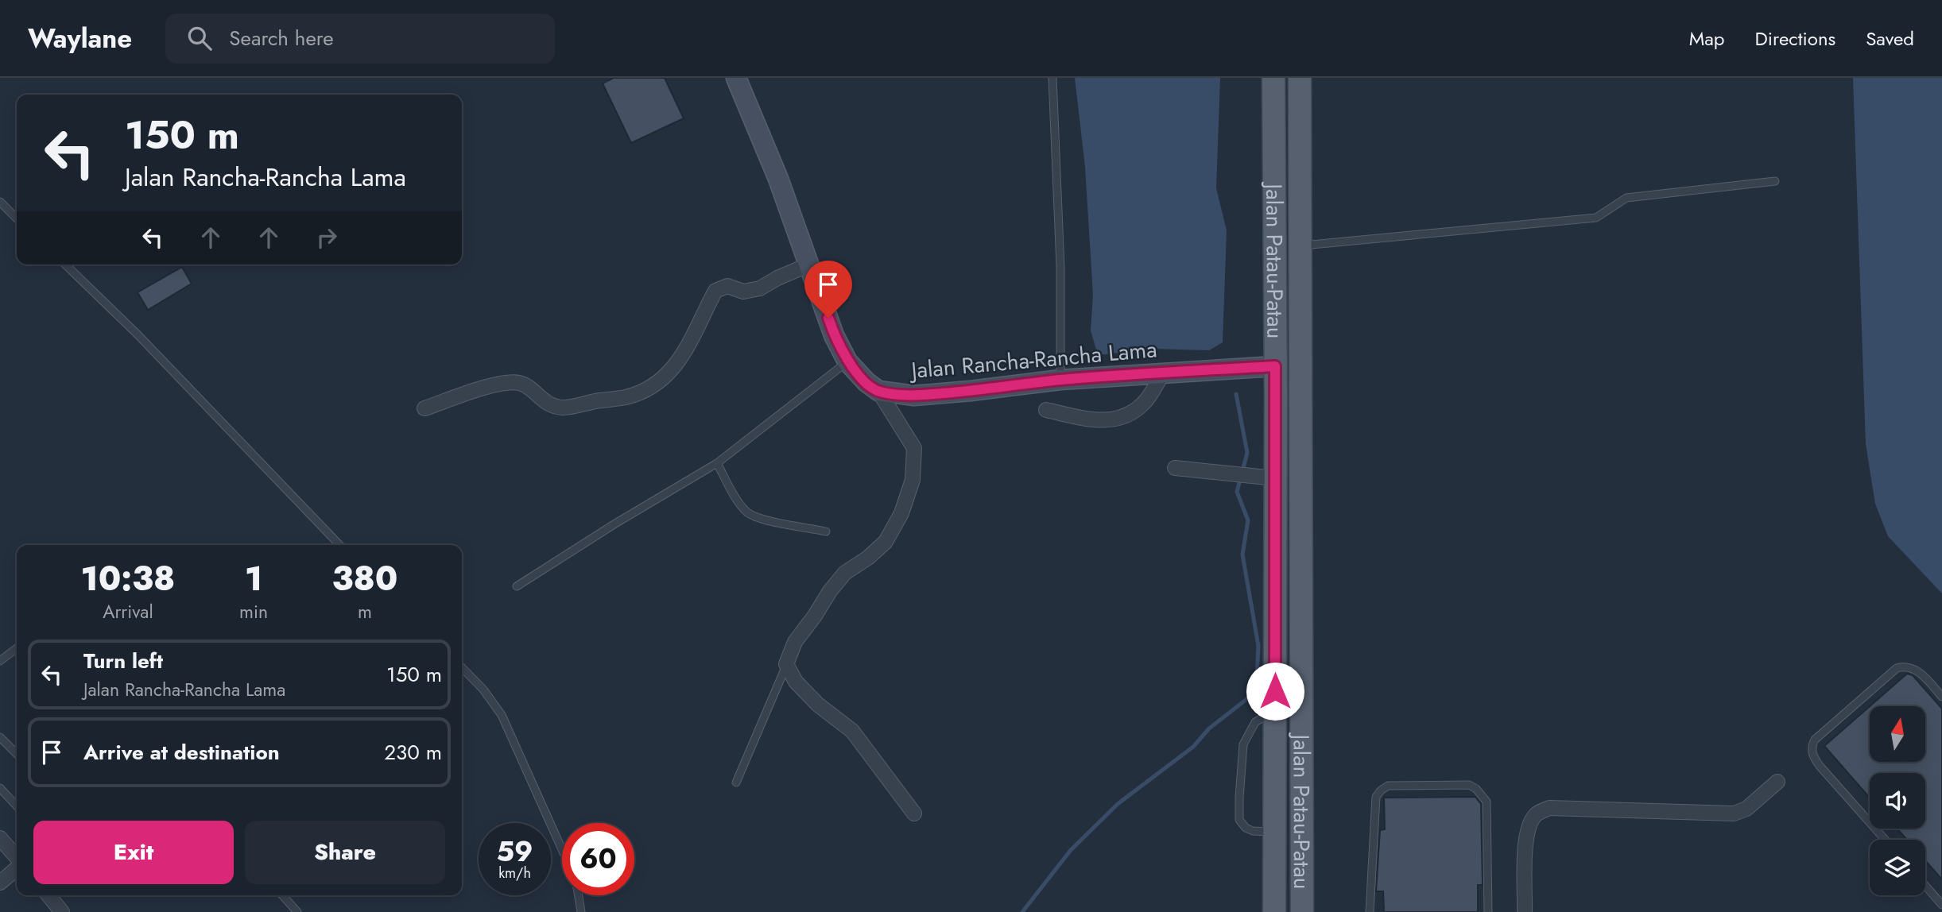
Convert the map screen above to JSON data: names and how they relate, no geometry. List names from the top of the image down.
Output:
{
  "streets": {
    "main road": ["Jalan Patau-Patau"],
    "street": ["Jalan Rancha-Rancha Lama"]
  },
  "crossings": [
    ["Jalan Patau-Patau", "Jalan Rancha-Rancha Lama"]
  ],
  "north": "top",
  "page": {
    "header": "Waylane",
    "search": "Search here",
    "nav": ["Map", "Directions", "Saved"],
    "turn": ["150 m", "Jalan Rancha-Rancha Lama"],
    "eta": [
      "10:38",
      "Arrival",
      "1",
      "min",
      "380",
      "m"
    ],
    "list": [
      {
        "name": "Turn left",
        "note": "Jalan Rancha-Rancha Lama",
        "value": "150 m"
      },
      {
        "name": "Arrive at destination",
        "value": "230 m"
      }
    ],
    "buttons": ["Exit", "Share"],
    "speed": "59 km/h",
    "limit": "60"
  }
}
